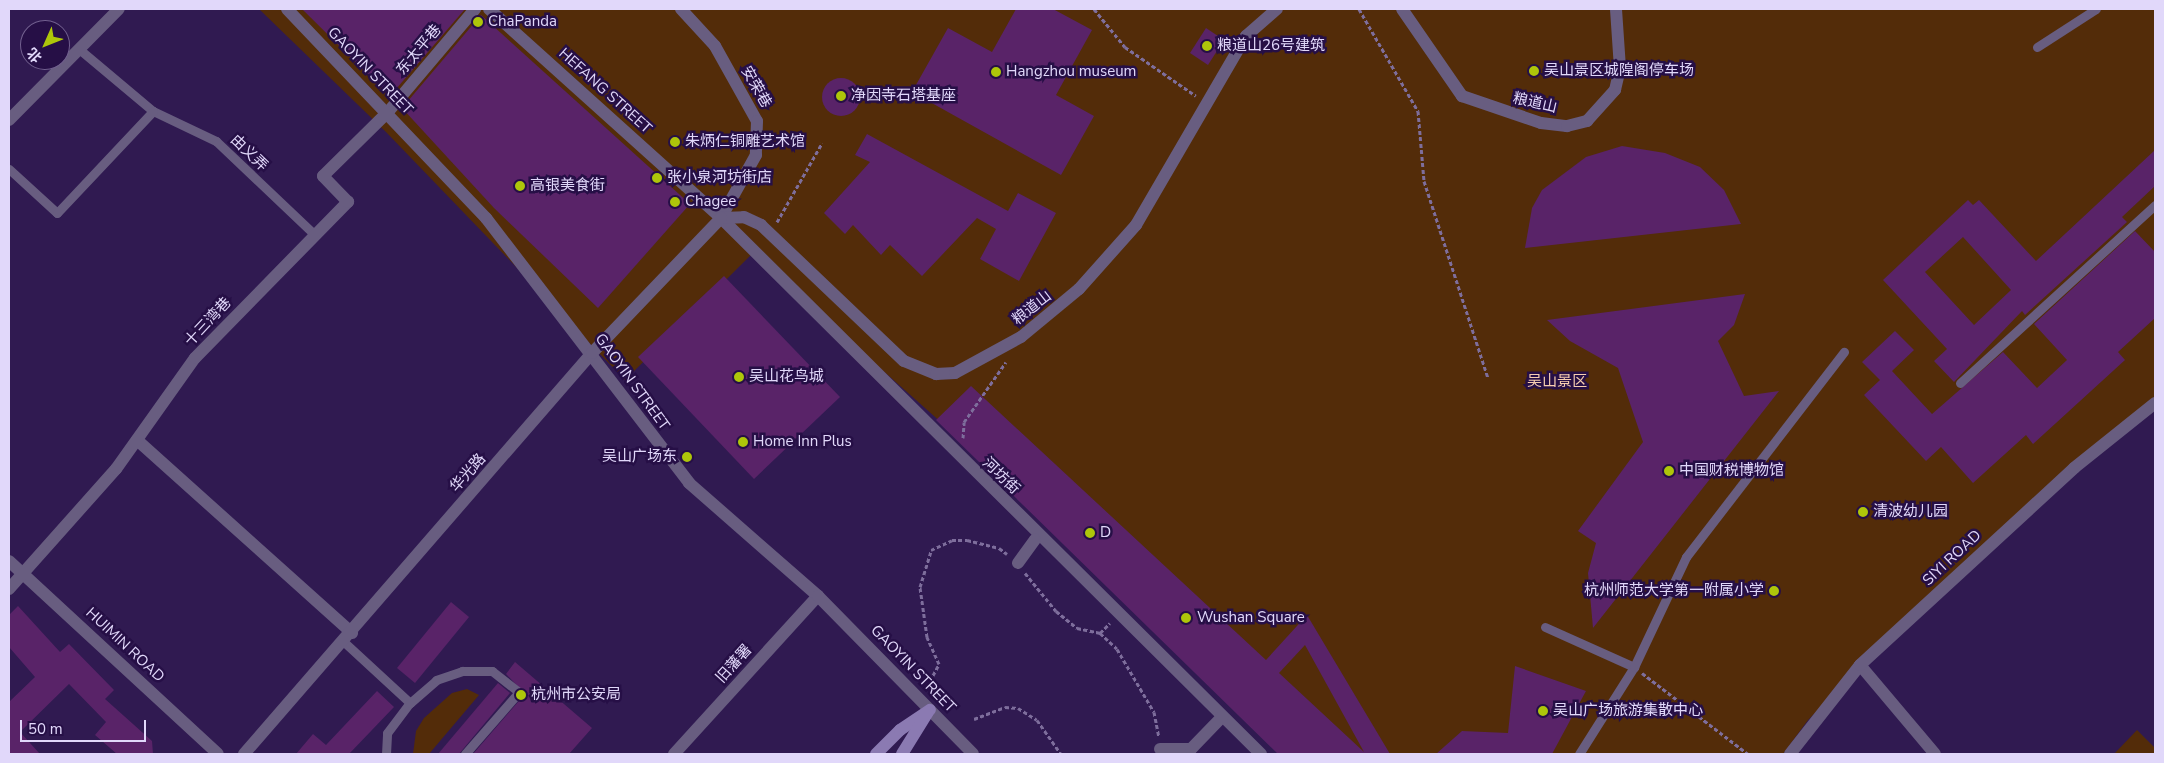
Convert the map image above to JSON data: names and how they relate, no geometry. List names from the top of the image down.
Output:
{
  "streets": {
    "street": [
      "东太平巷",
      "GAOYIN STREET",
      "安荣巷",
      "HEFANG STREET",
      "粮道山",
      "十三湾巷",
      "华光路",
      "河坊街",
      "SIYI ROAD",
      "HUIMIN ROAD",
      "旧藩署"
    ],
    "lane": ["由义弄"]
  },
  "crossings": [
    ["东太平巷", "GAOYIN STREET"],
    ["东太平巷", "十三湾巷"],
    ["GAOYIN STREET", "十三湾巷"],
    ["GAOYIN STREET", "华光路"],
    ["GAOYIN STREET", "旧藩署"],
    ["安荣巷", "HEFANG STREET"],
    ["安荣巷", "粮道山"],
    ["安荣巷", "华光路"],
    ["安荣巷", "河坊街"],
    ["HEFANG STREET", "粮道山"],
    ["HEFANG STREET", "华光路"],
    ["HEFANG STREET", "河坊街"],
    ["粮道山", "华光路"],
    ["粮道山", "河坊街"],
    ["由义弄", "十三湾巷"],
    ["十三湾巷", "HUIMIN ROAD"],
    ["华光路", "河坊街"]
  ],
  "parks": ["吴山景区"],
  "places": [
    "ChaPanda",
    "粮道山26号建筑",
    "吴山景区城隍阁停车场",
    "Hangzhou museum",
    "净因寺石塔基座",
    "朱炳仁铜雕艺术馆",
    "张小泉河坊街店",
    "高银美食街",
    "Chagee",
    "吴山花鸟城",
    "Home Inn Plus",
    "吴山广场东",
    "中国财税博物馆",
    "清波幼儿园",
    "D",
    "杭州师范大学第一附属小学",
    "Wushan Square",
    "杭州市公安局",
    "吴山广场旅游集散中心"
  ],
  "scale_bar": "50 m",
  "north": "bottom left"
}
